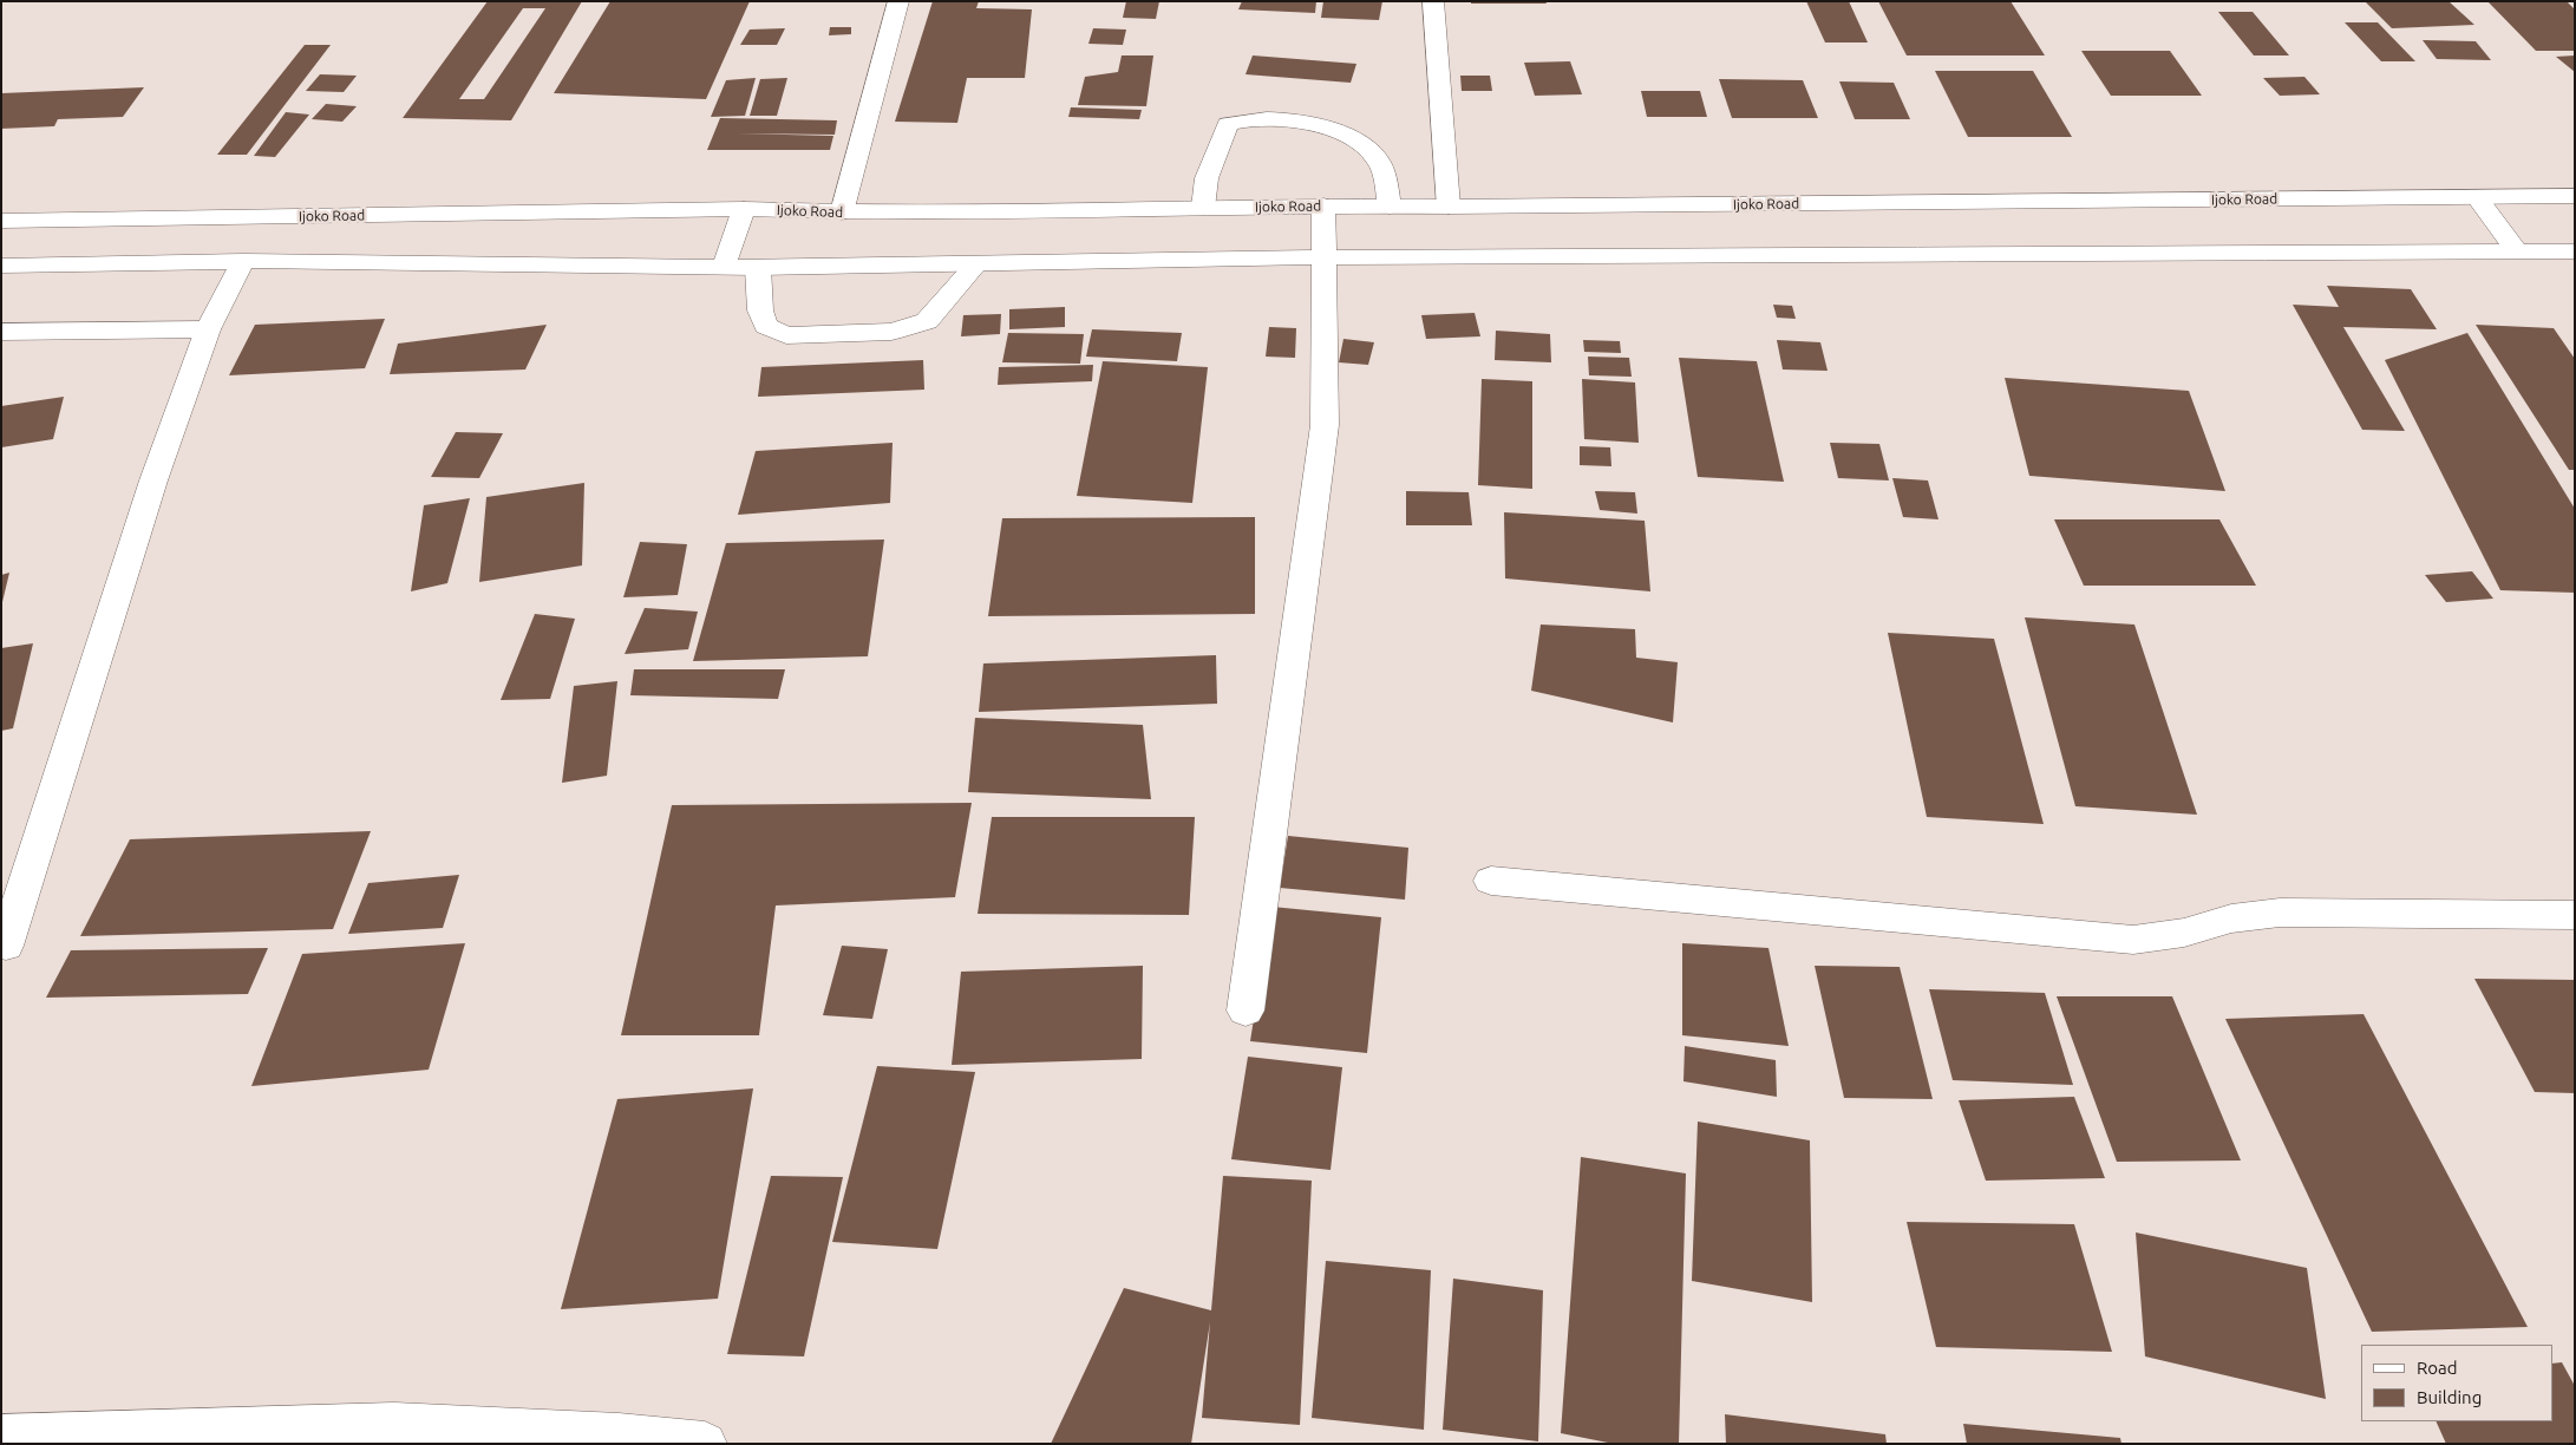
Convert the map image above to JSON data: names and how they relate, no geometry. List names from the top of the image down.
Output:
{
  "streets": {
    "street": ["Ijoko Road"]
  },
  "legend": ["Road", "Building"]
}
